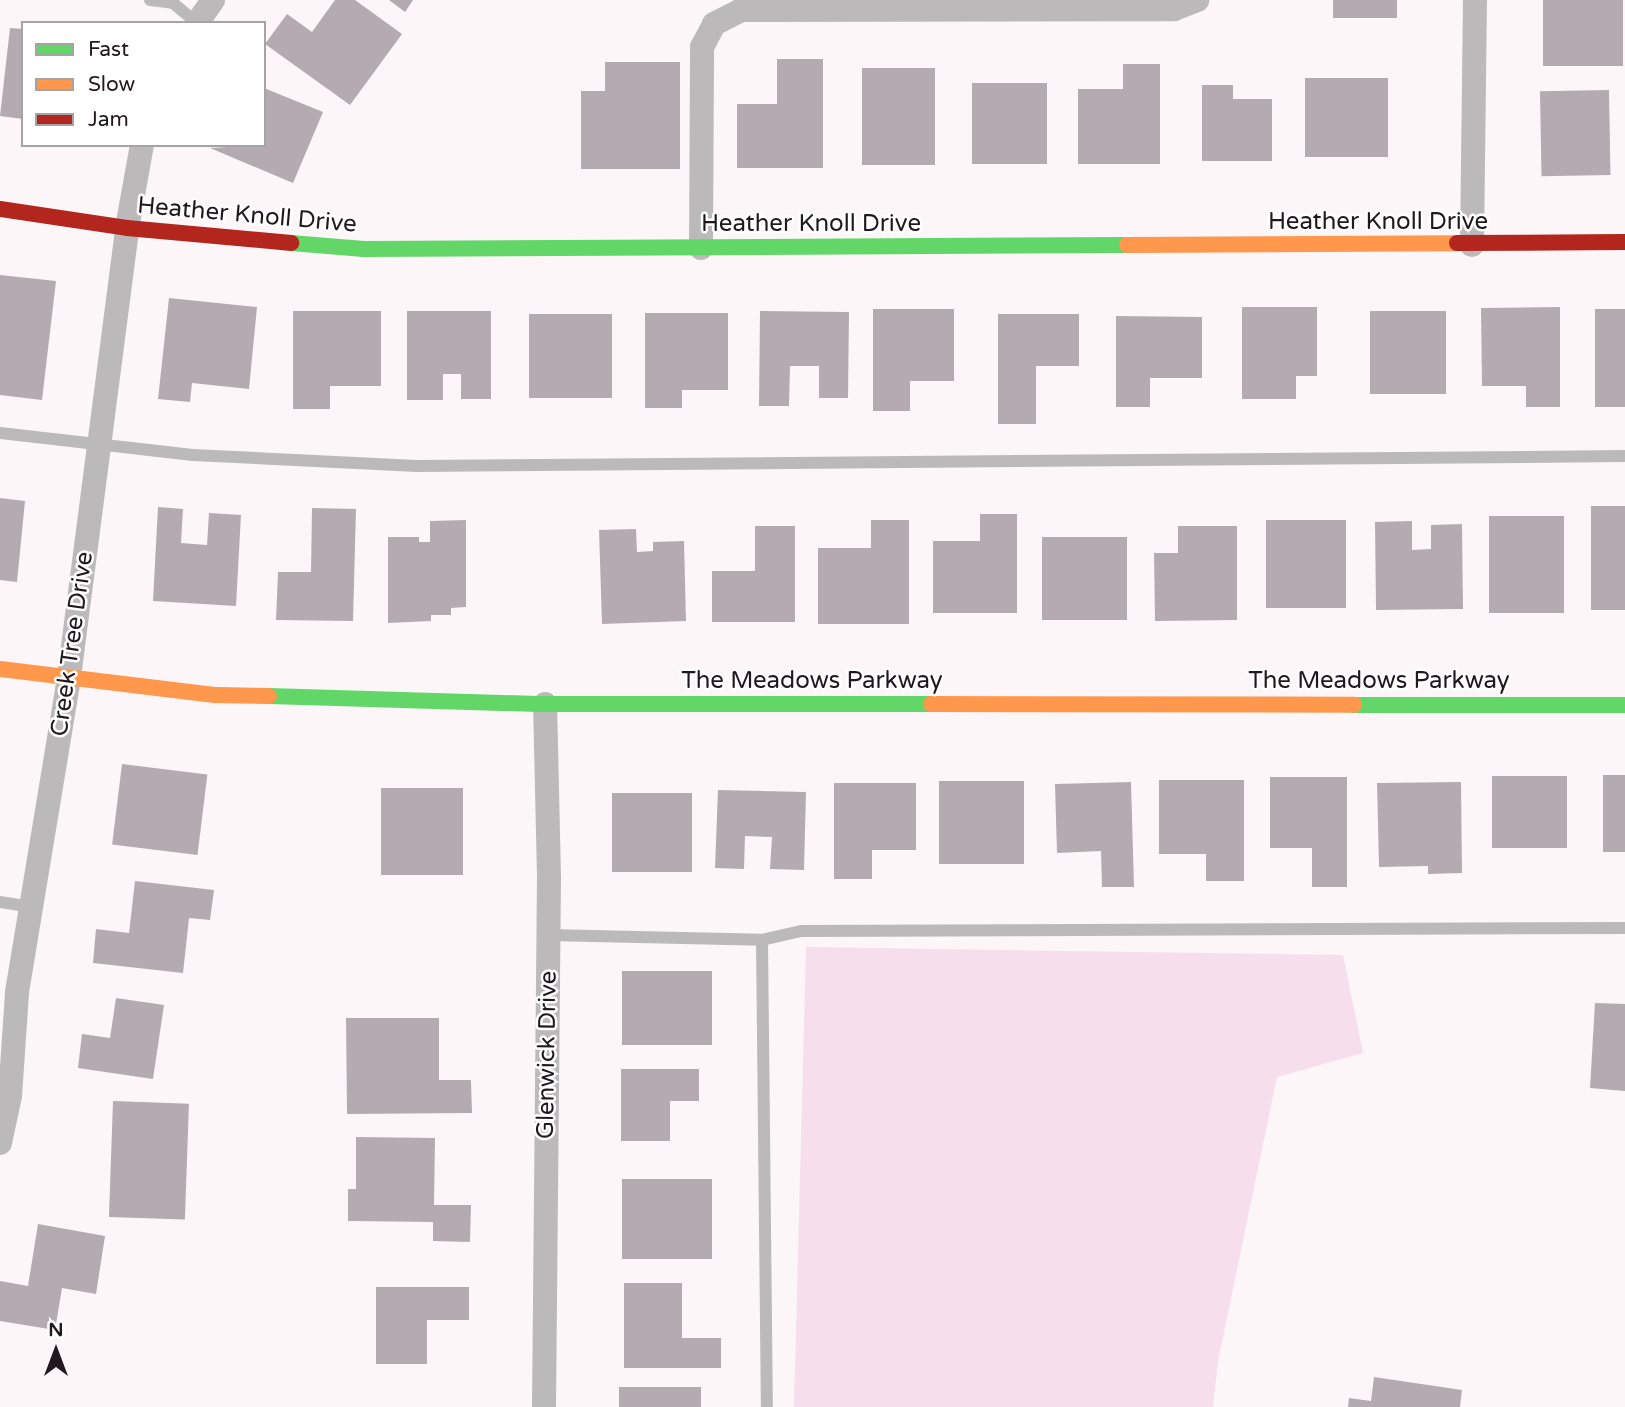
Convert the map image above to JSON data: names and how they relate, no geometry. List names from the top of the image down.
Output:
{
  "streets": {
    "street": [
      "Heather Knoll Drive",
      "Creek Tree Drive",
      "The Meadows Parkway",
      "Glenwick Drive"
    ]
  },
  "crossings": [
    ["Heather Knoll Drive", "Creek Tree Drive"],
    ["Creek Tree Drive", "The Meadows Parkway"],
    ["The Meadows Parkway", "Glenwick Drive"]
  ],
  "legend": ["Fast", "Slow", "Jam"],
  "north": "top"
}
